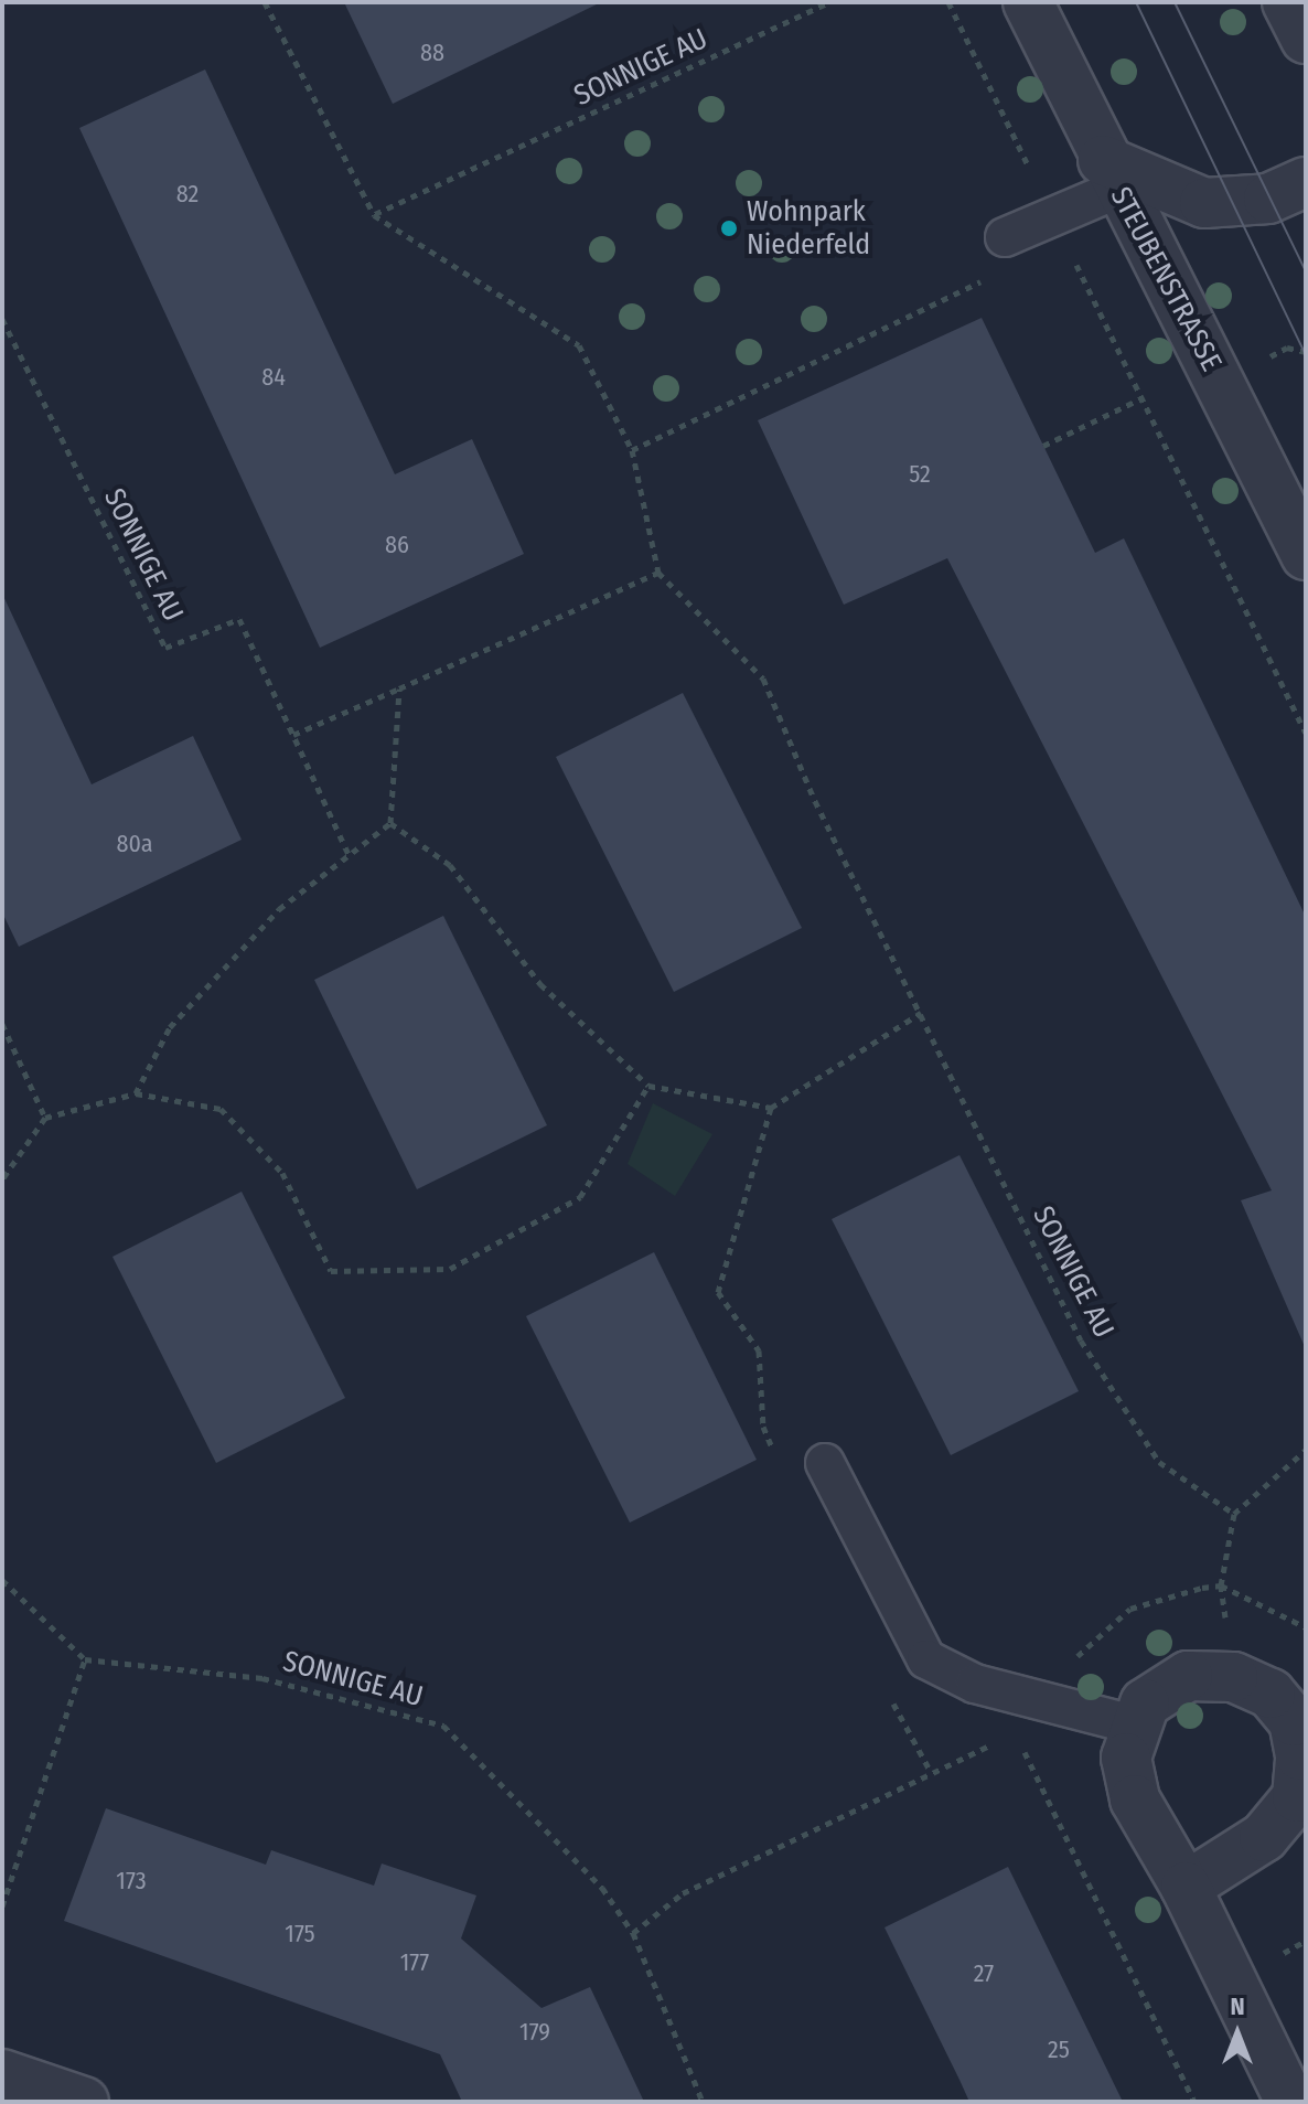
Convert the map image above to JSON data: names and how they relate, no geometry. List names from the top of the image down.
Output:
{
  "streets": {
    "street": ["STEUBENSTRASSE"],
    "path": ["SONNIGE AU"]
  },
  "places": ["Wohnpark Niederfeld"],
  "house_numbers": [
    "88",
    "82",
    "84",
    "52",
    "86",
    "80a",
    "173",
    "175",
    "177",
    "27",
    "179",
    "25"
  ],
  "north": "top"
}
